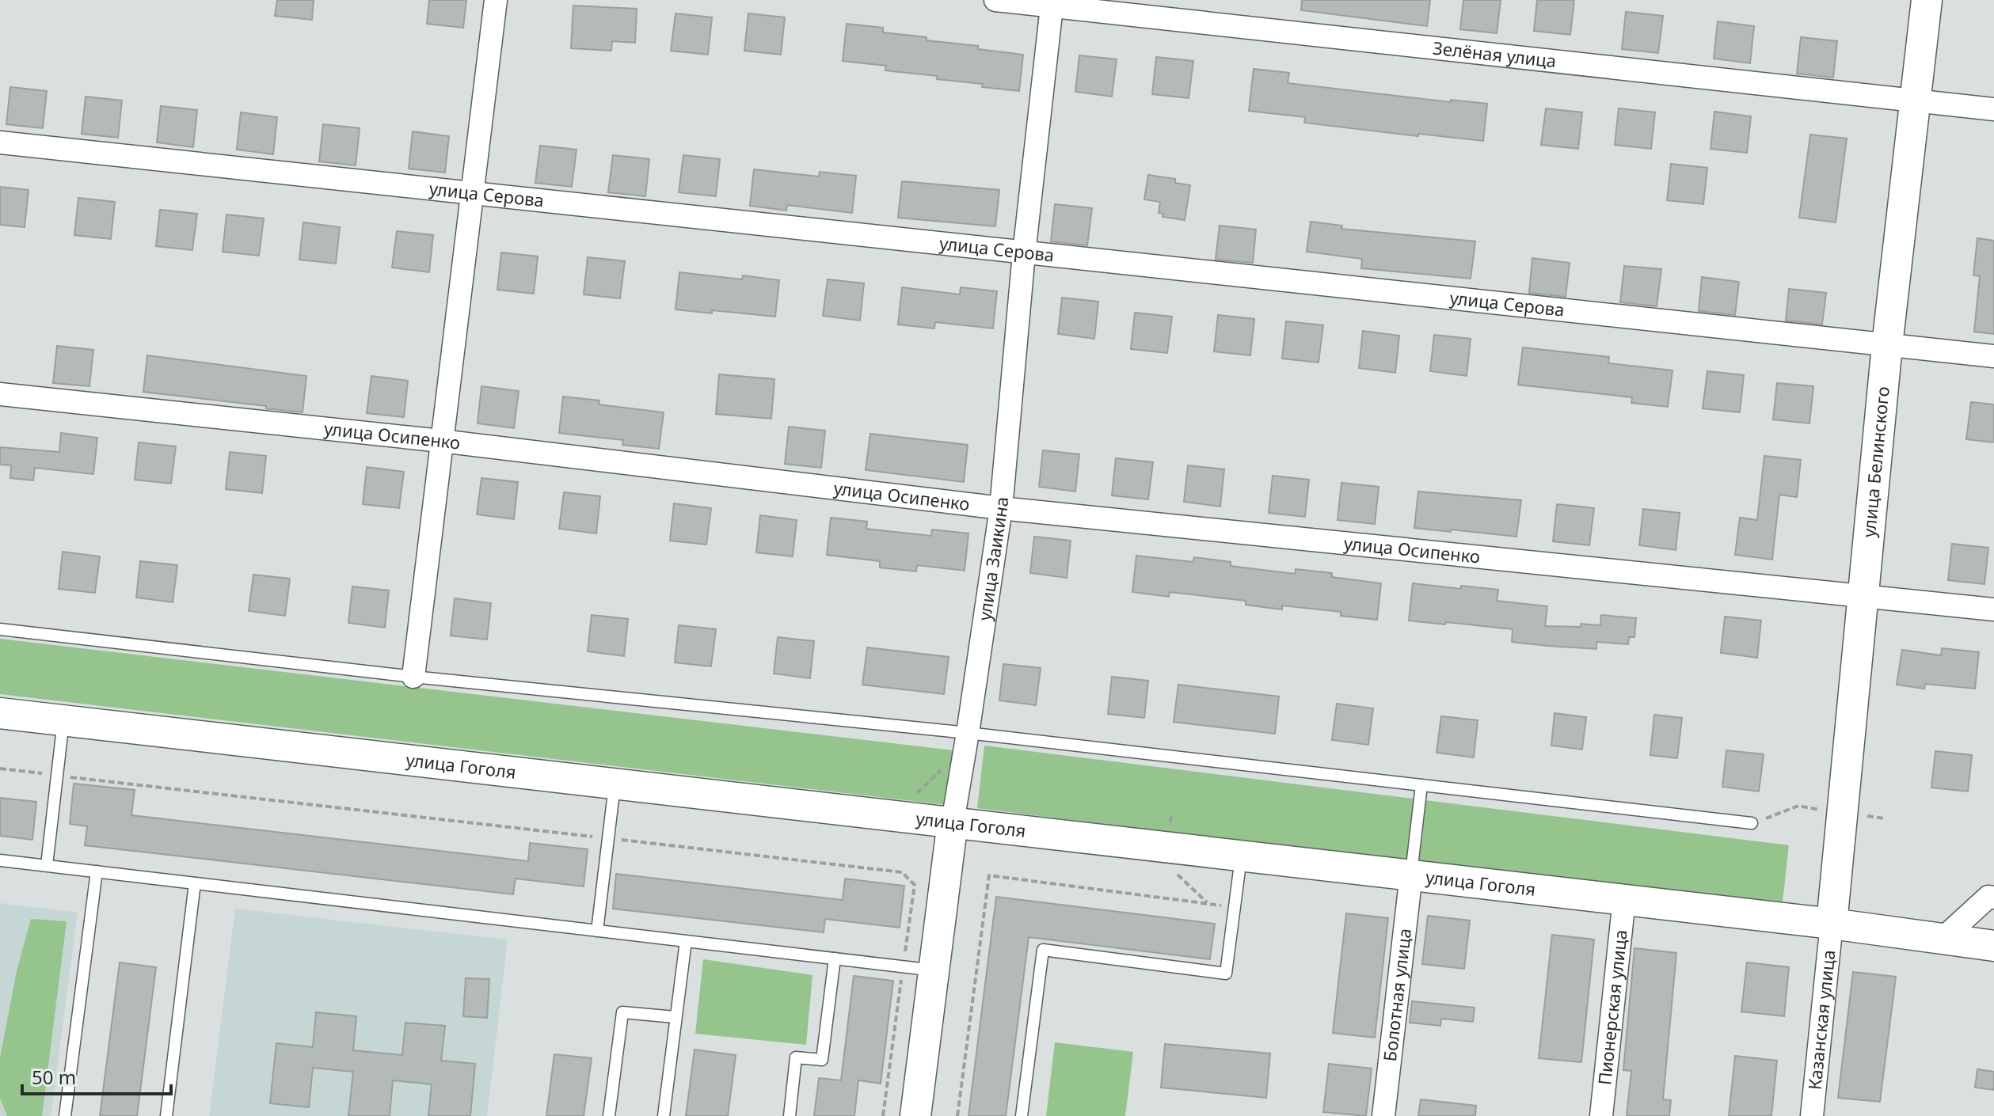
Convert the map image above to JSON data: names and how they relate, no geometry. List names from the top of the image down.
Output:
{
  "streets": {
    "main road": ["улица Белинского", "улица Заикина", "улица Гоголя"],
    "street": [
      "Зелёная улица",
      "улица Серова",
      "улица Осипенко",
      "Болотная улица",
      "Пионерская улица",
      "Казанская улица"
    ]
  },
  "crossings": [
    ["Зелёная улица", "улица Белинского"],
    ["Зелёная улица", "улица Заикина"],
    ["улица Серова", "улица Белинского"],
    ["улица Серова", "улица Заикина"],
    ["улица Осипенко", "улица Белинского"],
    ["улица Осипенко", "улица Заикина"],
    ["улица Белинского", "улица Гоголя"],
    ["улица Белинского", "Казанская улица"],
    ["улица Заикина", "улица Гоголя"],
    ["улица Гоголя", "Болотная улица"],
    ["улица Гоголя", "Пионерская улица"],
    ["улица Гоголя", "Казанская улица"]
  ],
  "scale_bar": "50 m"
}
